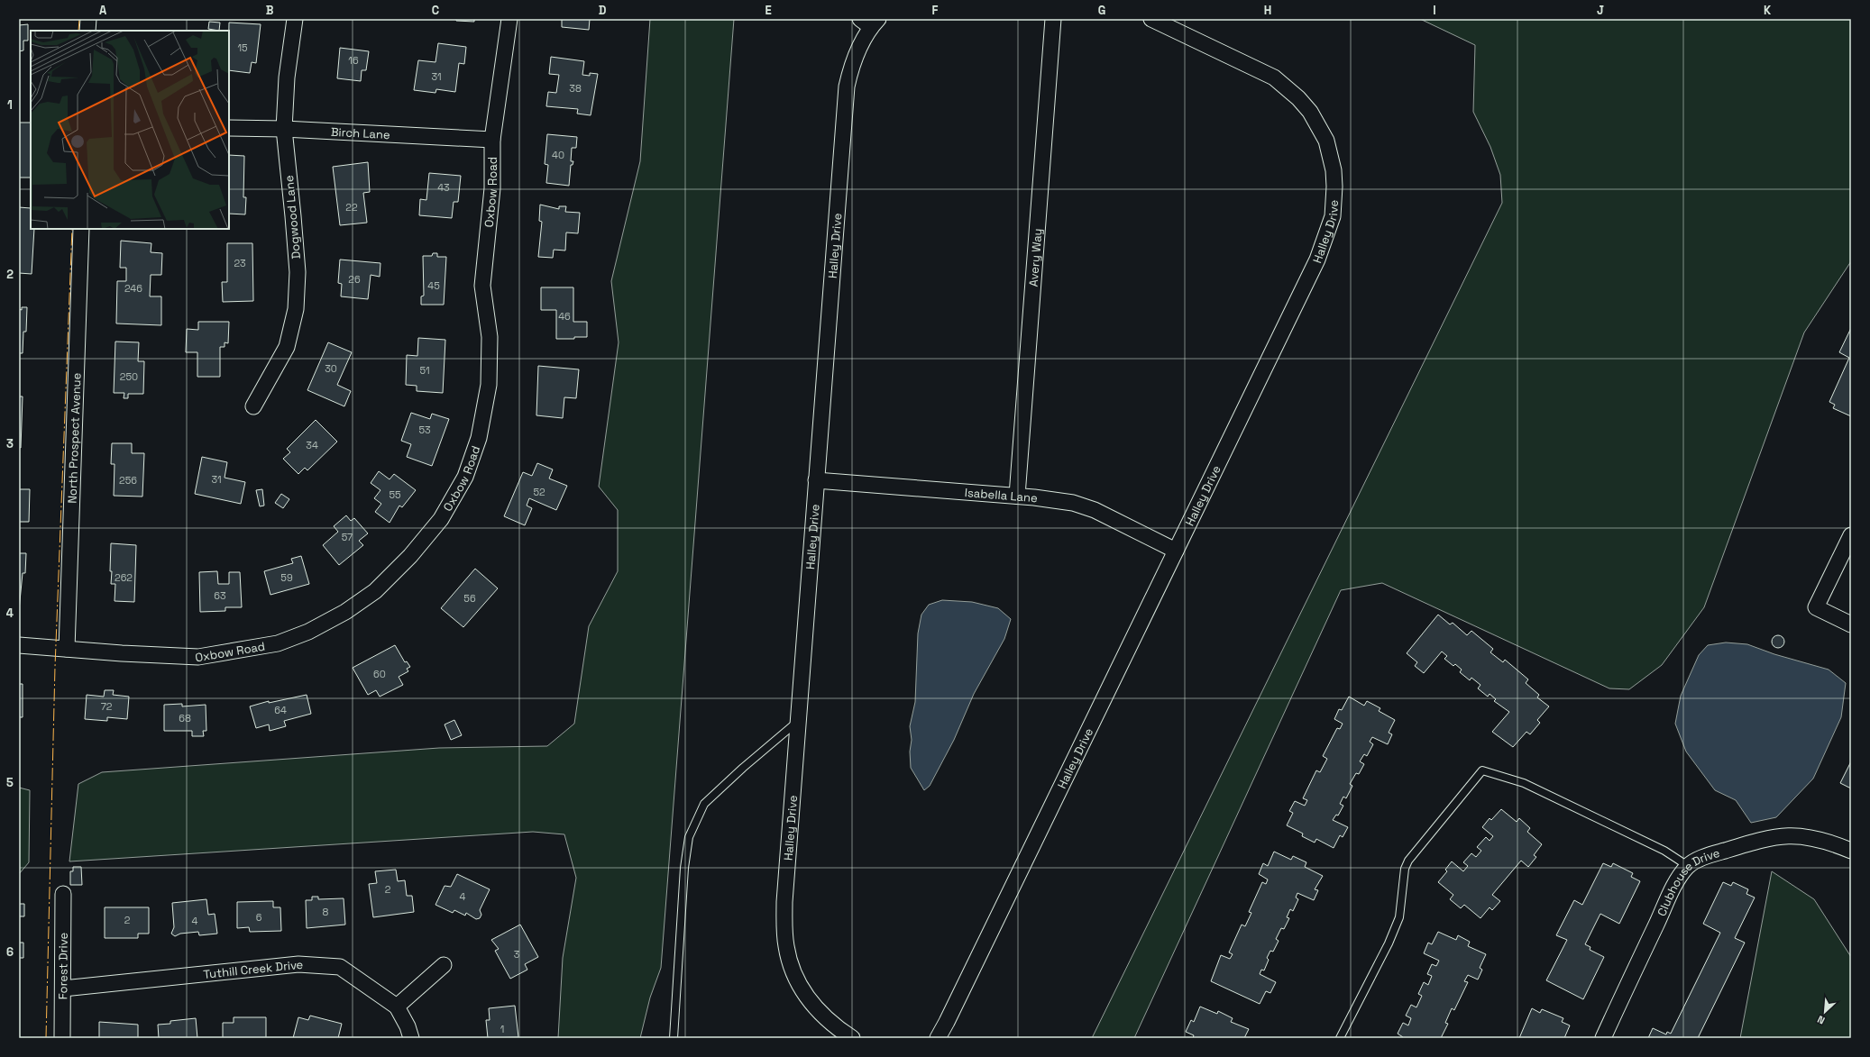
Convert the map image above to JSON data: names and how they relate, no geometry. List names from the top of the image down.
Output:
{
  "streets": {
    "street": [
      "Birch Lane",
      "Oxbow Road",
      "Dogwood Lane",
      "Halley Drive",
      "Avery Way",
      "North Prospect Avenue",
      "Isabella Lane",
      "Clubhouse Drive",
      "Forest Drive",
      "Tuthill Creek Drive"
    ]
  },
  "crossings": [
    ["Birch Lane", "Oxbow Road"],
    ["Birch Lane", "Dogwood Lane"],
    ["Oxbow Road", "North Prospect Avenue"],
    ["Halley Drive", "Isabella Lane"],
    ["Avery Way", "Isabella Lane"],
    ["Forest Drive", "Tuthill Creek Drive"]
  ],
  "house_numbers": [
    "15",
    "16",
    "31",
    "38",
    "40",
    "43",
    "22",
    "23",
    "26",
    "45",
    "246",
    "46",
    "30",
    "51",
    "250",
    "53",
    "34",
    "31",
    "256",
    "52",
    "55",
    "57",
    "262",
    "59",
    "63",
    "56",
    "60",
    "72",
    "64",
    "68",
    "2",
    "4",
    "8",
    "6",
    "2",
    "4",
    "3",
    "1"
  ],
  "north": "bottom left",
  "grid": {
    "columns": [
      "A",
      "B",
      "C",
      "D",
      "E",
      "F",
      "G",
      "H",
      "I",
      "J",
      "K"
    ],
    "rows": [
      "1",
      "2",
      "3",
      "4",
      "5",
      "6"
    ]
  }
}
